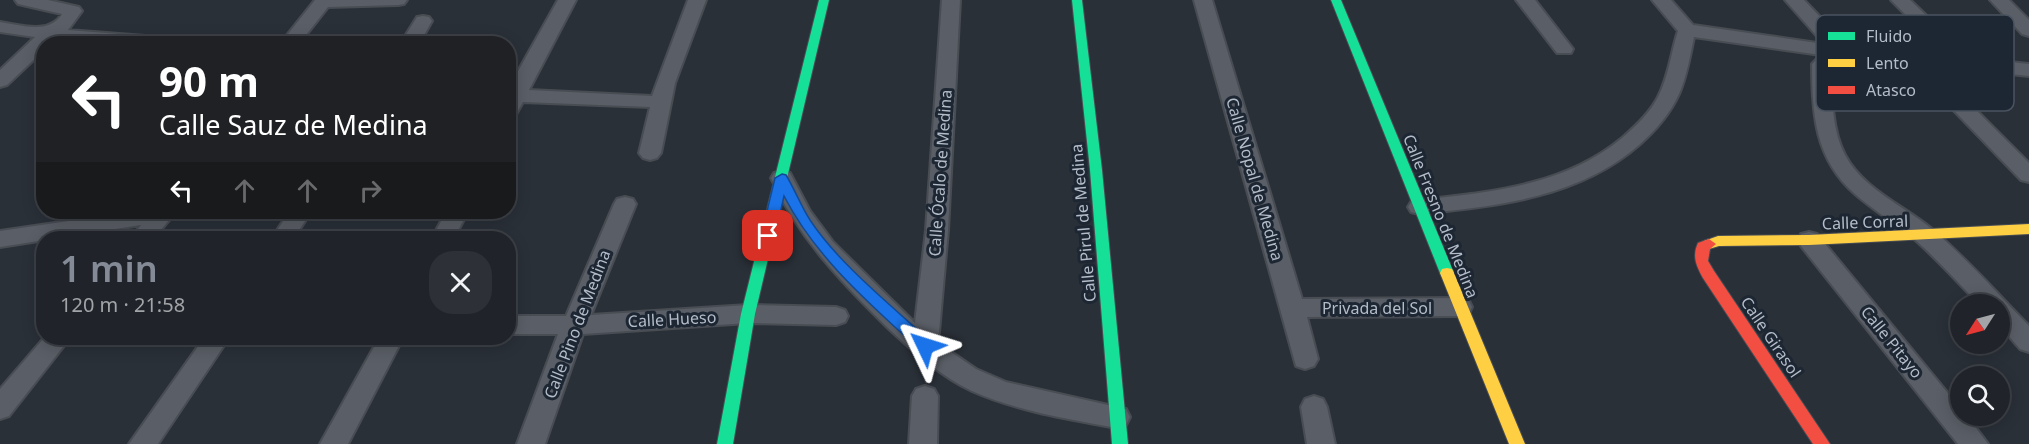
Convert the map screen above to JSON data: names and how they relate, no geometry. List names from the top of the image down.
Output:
{
  "streets": {
    "street": [
      "Calle Ócalo de Medina",
      "Calle Nopal de Medina",
      "Calle Fresno de Medina",
      "Calle Corral",
      "Calle Pirul de Medina",
      "Privada del Sol",
      "Calle Hueso",
      "Calle Pino de Medina",
      "Calle Girasol",
      "Calle Pitayo"
    ]
  },
  "crossings": [
    ["Calle Nopal de Medina", "Privada del Sol"],
    ["Calle Fresno de Medina", "Privada del Sol"],
    ["Calle Corral", "Calle Girasol"],
    ["Calle Corral", "Calle Pitayo"],
    ["Calle Hueso", "Calle Pino de Medina"]
  ],
  "legend": ["Fluido", "Lento", "Atasco"],
  "north": "bottom left",
  "page": {
    "turn": ["90 m", "Calle Sauz de Medina"],
    "heading": ["1 min", "120 m · 21:58"]
  }
}
